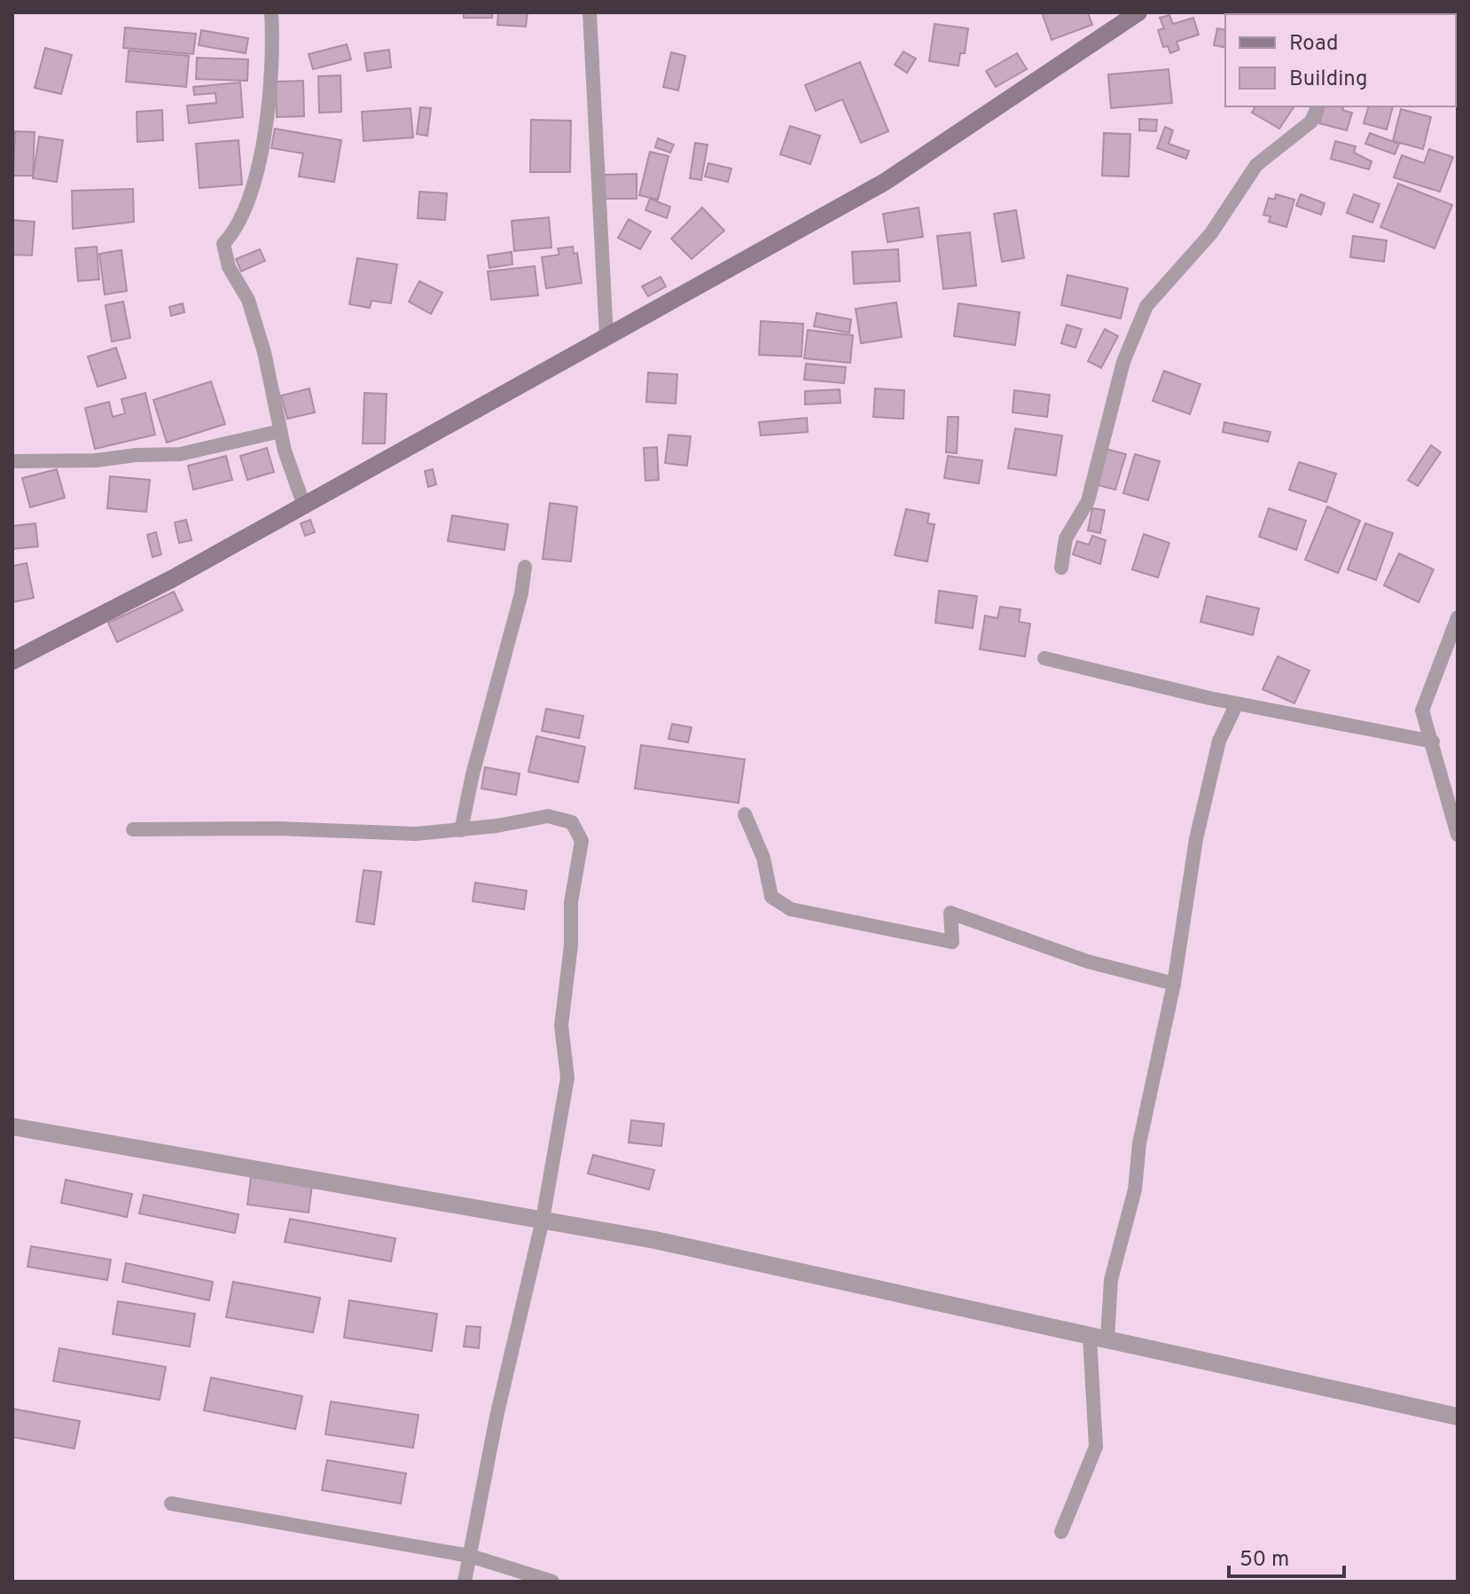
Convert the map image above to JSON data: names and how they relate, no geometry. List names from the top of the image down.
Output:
{
  "legend": ["Road", "Building"],
  "scale_bar": "50 m"
}
